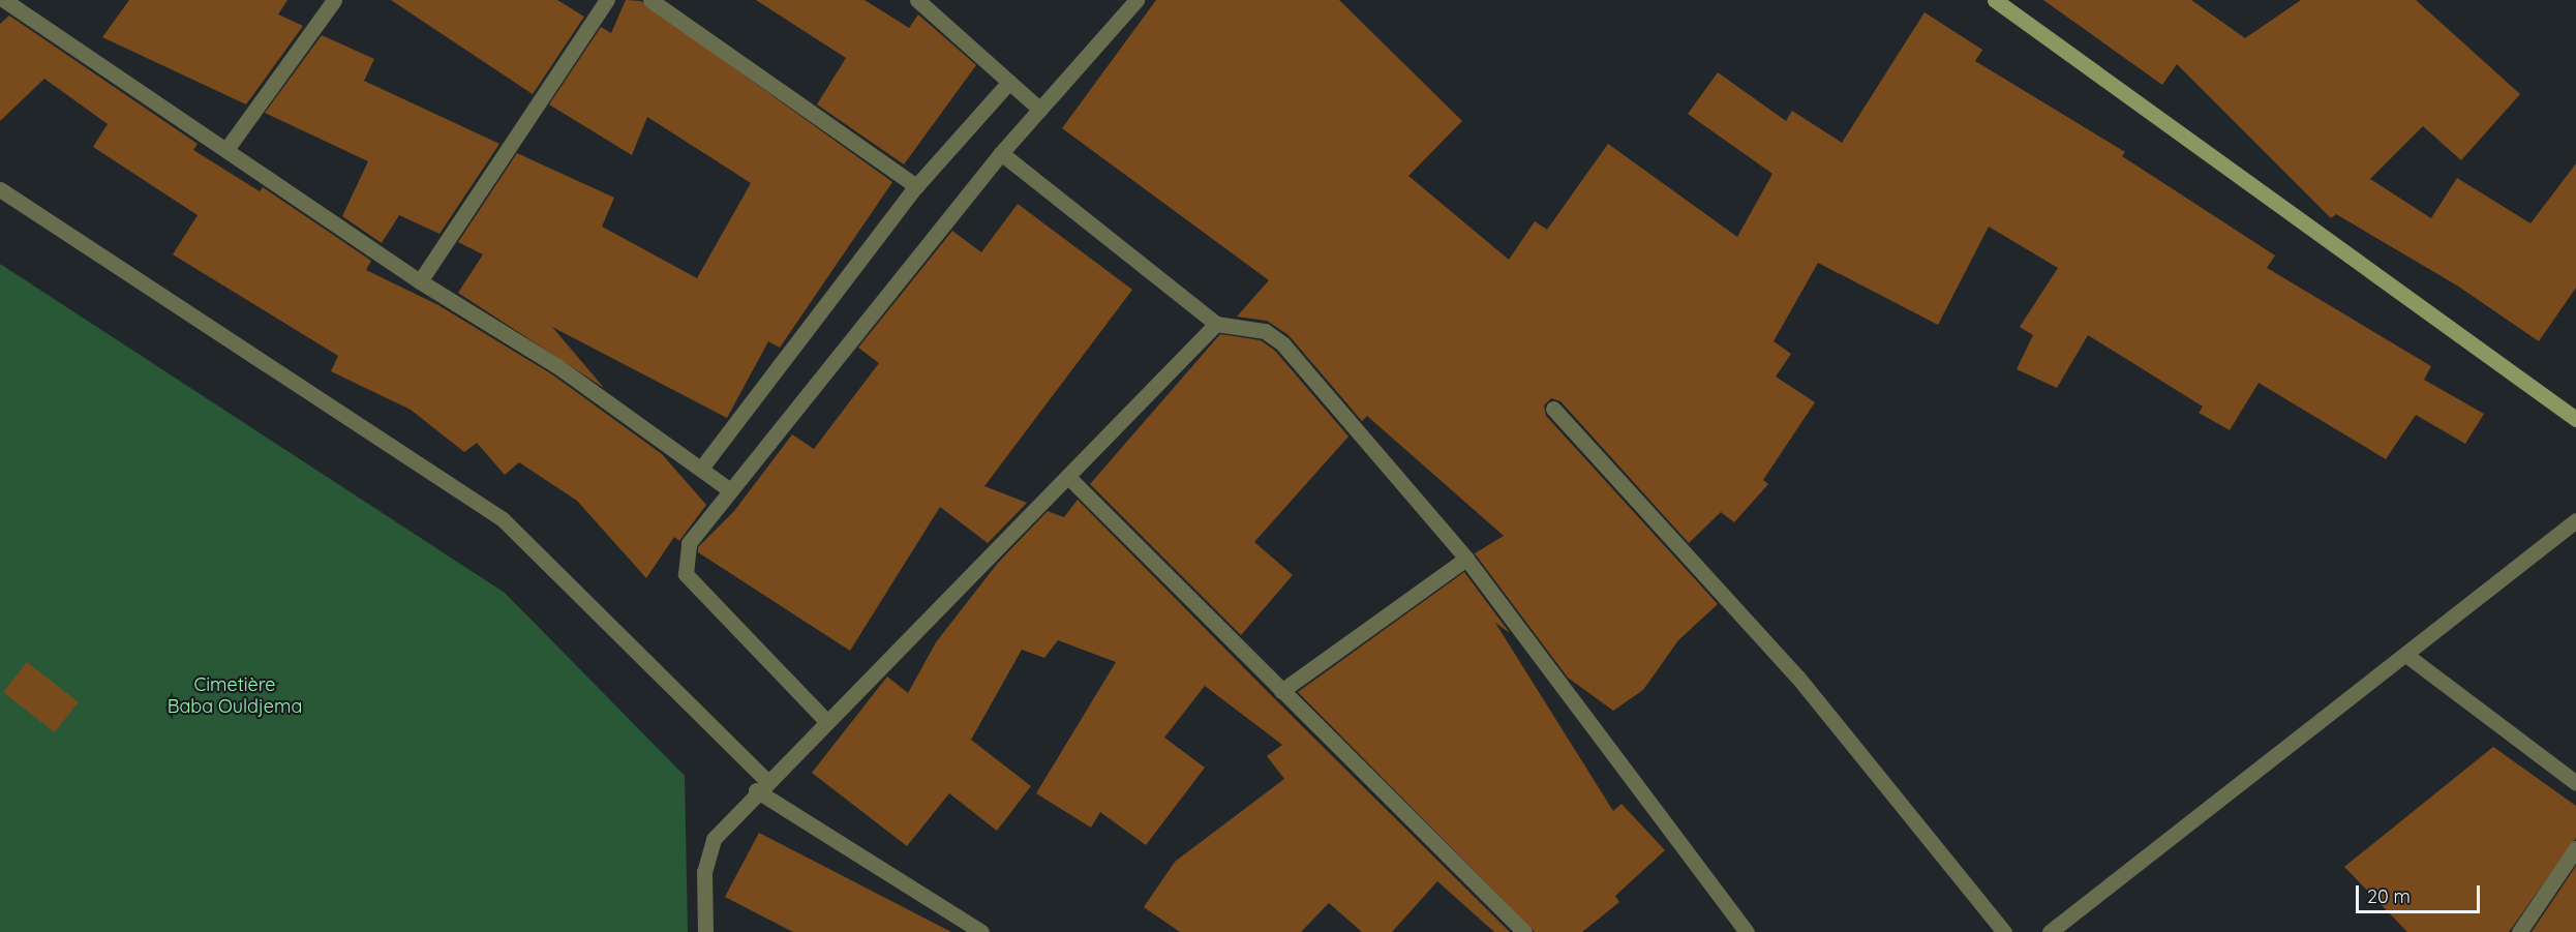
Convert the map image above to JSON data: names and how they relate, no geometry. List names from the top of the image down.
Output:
{
  "parks": ["Cimetière Baba Ouldjema"],
  "scale_bar": "20 m"
}
